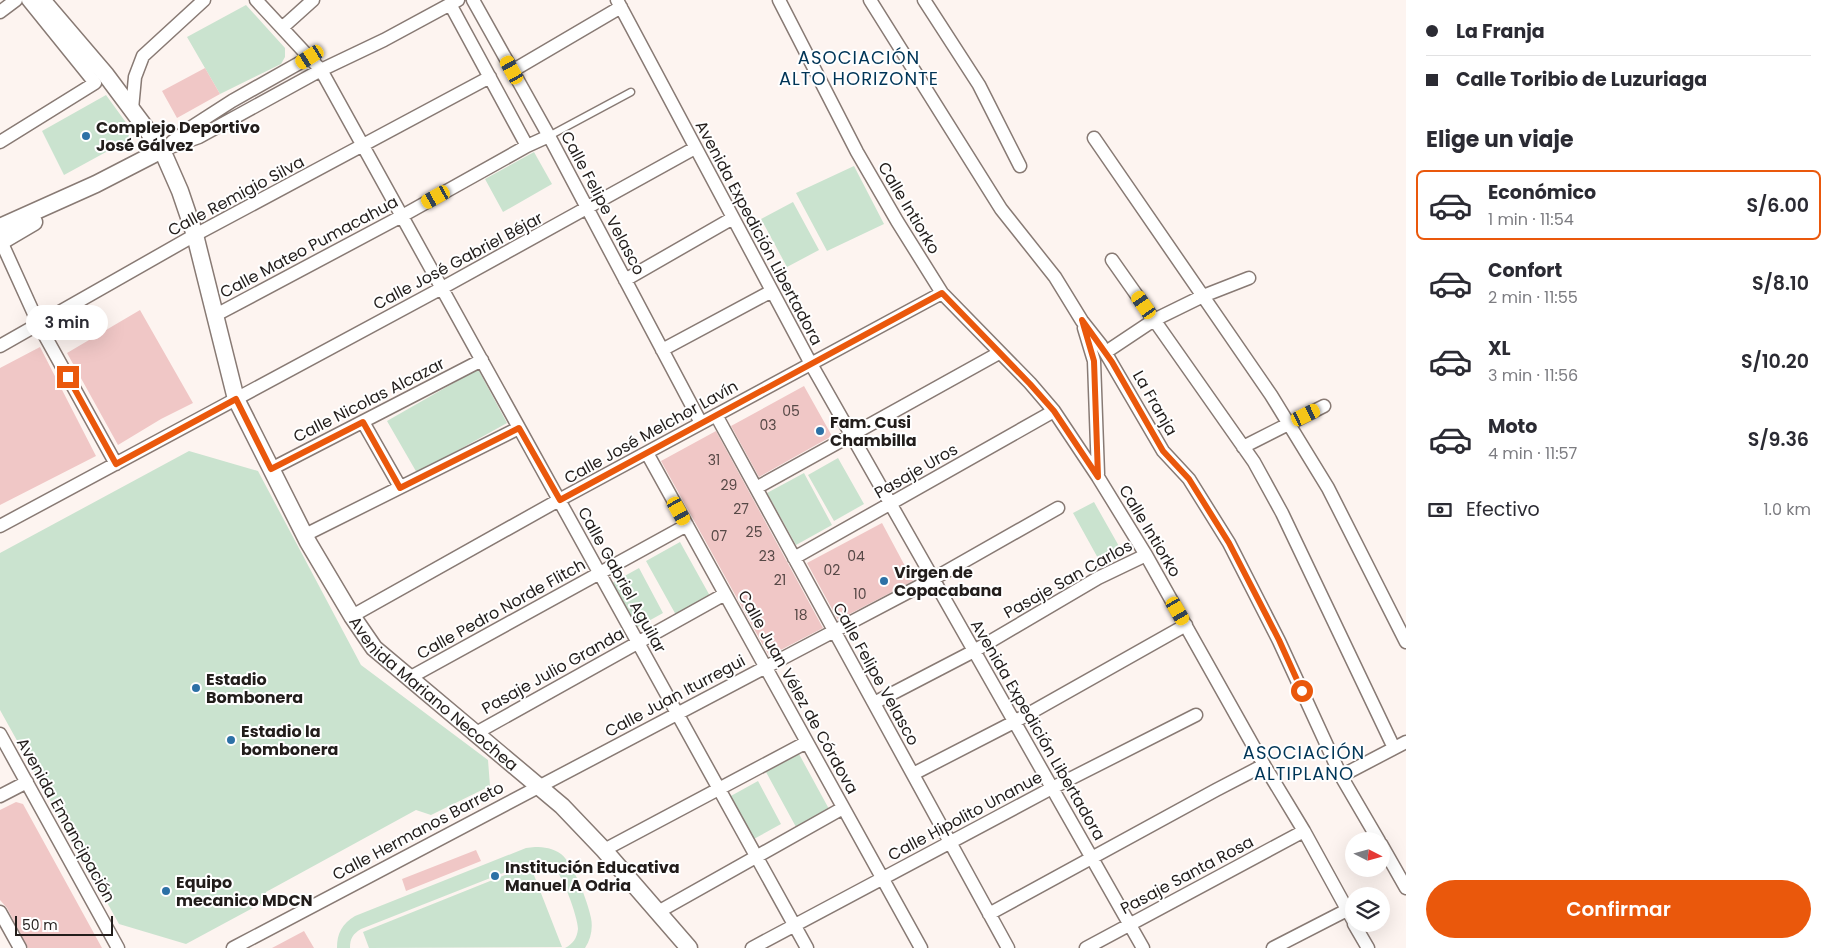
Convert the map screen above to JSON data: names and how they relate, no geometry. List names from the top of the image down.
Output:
{
  "streets": {
    "street": [
      "Calle Remigio Silva",
      "Calle Felipe Velasco",
      "Calle Intiorko",
      "Avenida Expedición Libertadora",
      "Calle Mateo Pumacahua",
      "Calle José Gabriel Béjar",
      "Calle Nicolas Alcazar",
      "La Franja",
      "Calle José Melchor Lavín",
      "Pasaje Uros",
      "Pasaje San Carlos",
      "Calle Gabriel Aguilar",
      "Calle Pedro Norde Flitch",
      "Pasaje Julio Granda",
      "Calle Juan Vélez de Córdova",
      "Avenida Mariano Necochea",
      "Calle Juan Iturregui",
      "Calle Hipolito Unanue",
      "Avenida Emancipación",
      "Calle Hermanos Barreto",
      "Pasaje Santa Rosa"
    ]
  },
  "crossings": [
    ["Calle Remigio Silva", "Calle Gabriel Aguilar"],
    ["Calle Remigio Silva", "Avenida Mariano Necochea"],
    ["Calle Felipe Velasco", "Calle Mateo Pumacahua"],
    ["Calle Felipe Velasco", "Calle José Gabriel Béjar"],
    ["Calle Felipe Velasco", "Calle José Melchor Lavín"],
    ["Calle Felipe Velasco", "Pasaje Uros"],
    ["Calle Felipe Velasco", "Pasaje San Carlos"],
    ["Calle Felipe Velasco", "Calle Juan Iturregui"],
    ["Calle Felipe Velasco", "Calle Hipolito Unanue"],
    ["Calle Intiorko", "Calle José Melchor Lavín"],
    ["Calle Intiorko", "Pasaje Uros"],
    ["Calle Intiorko", "Pasaje San Carlos"],
    ["Calle Intiorko", "Pasaje Santa Rosa"],
    ["Avenida Expedición Libertadora", "Calle José Gabriel Béjar"],
    ["Avenida Expedición Libertadora", "Calle José Melchor Lavín"],
    ["Avenida Expedición Libertadora", "Pasaje Uros"],
    ["Avenida Expedición Libertadora", "Pasaje San Carlos"],
    ["Avenida Expedición Libertadora", "Calle Juan Iturregui"],
    ["Avenida Expedición Libertadora", "Calle Hipolito Unanue"],
    ["Avenida Expedición Libertadora", "Pasaje Santa Rosa"],
    ["Calle Mateo Pumacahua", "Calle Gabriel Aguilar"],
    ["Calle Mateo Pumacahua", "Avenida Mariano Necochea"],
    ["Calle José Gabriel Béjar", "Calle Gabriel Aguilar"],
    ["Calle José Gabriel Béjar", "Avenida Mariano Necochea"],
    ["Calle Nicolas Alcazar", "Calle Gabriel Aguilar"],
    ["Calle Nicolas Alcazar", "Avenida Mariano Necochea"],
    ["Calle José Melchor Lavín", "Calle Gabriel Aguilar"],
    ["Calle José Melchor Lavín", "Calle Juan Vélez de Córdova"],
    ["Calle José Melchor Lavín", "Avenida Mariano Necochea"],
    ["Calle Gabriel Aguilar", "Calle Pedro Norde Flitch"],
    ["Calle Gabriel Aguilar", "Pasaje Julio Granda"],
    ["Calle Gabriel Aguilar", "Calle Juan Iturregui"],
    ["Calle Gabriel Aguilar", "Calle Hipolito Unanue"],
    ["Calle Pedro Norde Flitch", "Calle Juan Vélez de Córdova"],
    ["Calle Pedro Norde Flitch", "Avenida Mariano Necochea"],
    ["Pasaje Julio Granda", "Calle Juan Vélez de Córdova"],
    ["Pasaje Julio Granda", "Avenida Mariano Necochea"],
    ["Calle Juan Vélez de Córdova", "Calle Juan Iturregui"],
    ["Calle Juan Vélez de Córdova", "Calle Hipolito Unanue"],
    ["Avenida Mariano Necochea", "Calle Juan Iturregui"],
    ["Avenida Mariano Necochea", "Calle Hermanos Barreto"],
    ["Calle Juan Iturregui", "Calle Hermanos Barreto"]
  ],
  "districts": ["ASOCIACIÓN ALTO HORIZONTE", "ASOCIACIÓN ALTIPLANO"],
  "places": [
    "Complejo Deportivo José Gálvez",
    "Fam. Cusi Chambilla",
    "Virgen de Copacabana",
    "Estadio Bombonera",
    "Estadio la bombonera",
    "Institución Educativa Manuel A Odria",
    "Equipo mecanico MDCN"
  ],
  "house_numbers": [
    "05",
    "03",
    "31",
    "29",
    "27",
    "25",
    "07",
    "23",
    "04",
    "02",
    "21",
    "10",
    "18"
  ],
  "scale_bar": "50 m",
  "north": "right",
  "page": {
    "banner": ["La Franja", "Calle Toribio de Luzuriaga"],
    "heading": "Elige un viaje",
    "list": [
      {
        "name": "Económico",
        "note": "1 min · 11:54",
        "value": "S/6.00"
      },
      {
        "name": "Confort",
        "note": "2 min · 11:55",
        "value": "S/8.10"
      },
      {
        "name": "XL",
        "note": "3 min · 11:56",
        "value": "S/10.20"
      },
      {
        "name": "Moto",
        "note": "4 min · 11:57",
        "value": "S/9.36"
      }
    ],
    "bubble": "3 min",
    "pay": ["Efectivo", "1.0 km"],
    "buttons": "Confirmar",
    "scale": "50 m"
  }
}
